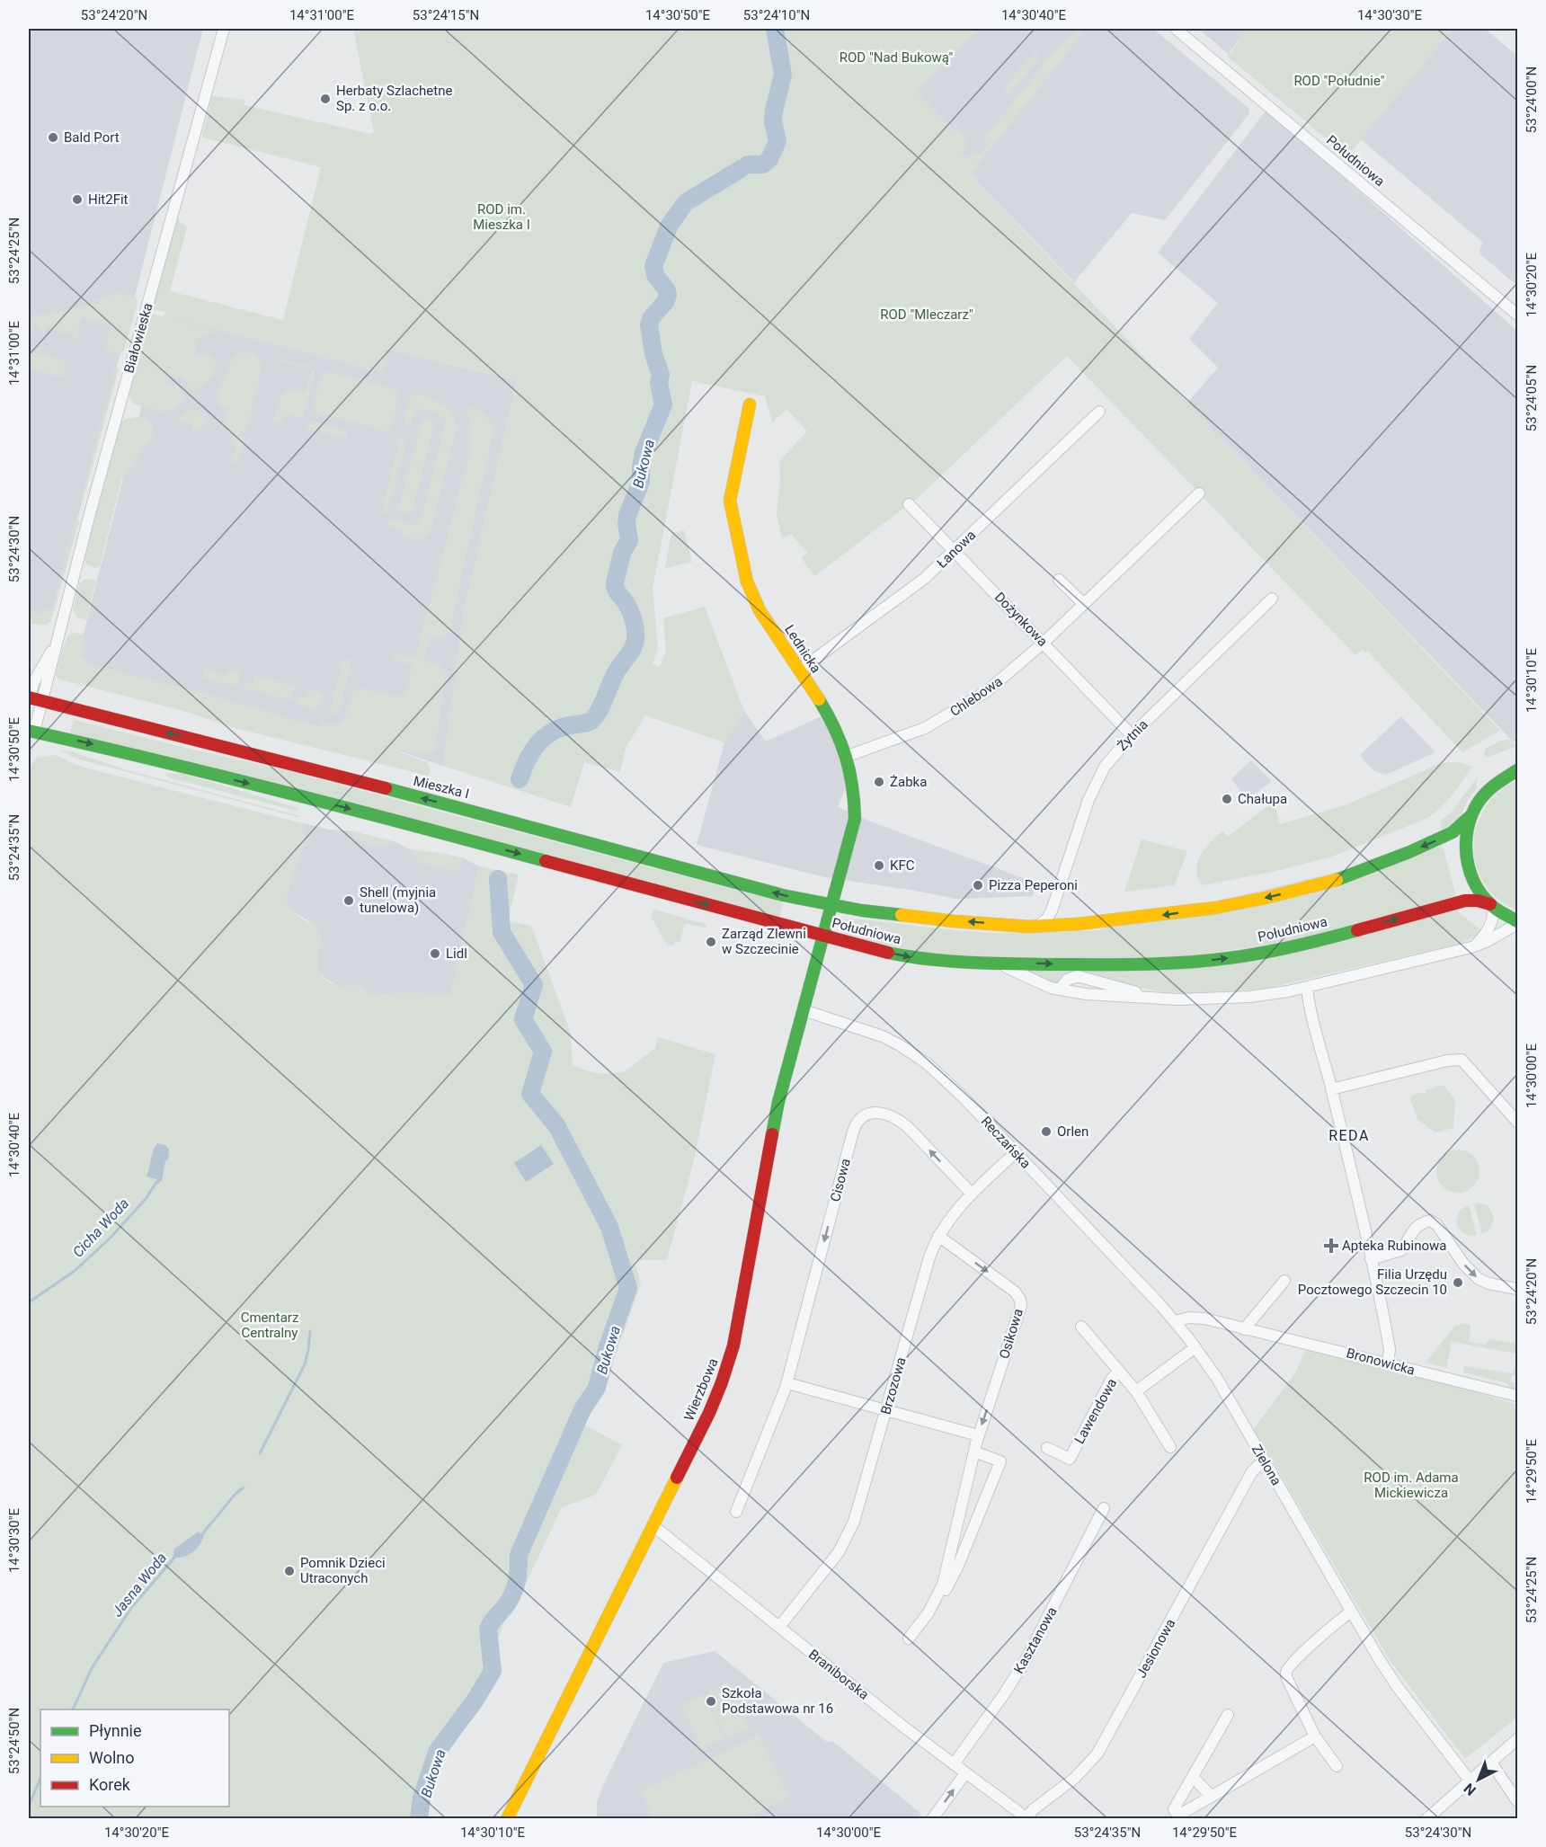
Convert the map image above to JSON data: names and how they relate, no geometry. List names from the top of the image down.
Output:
{
  "streets": {
    "main road": [
      "Południowa",
      "Lednicka",
      "Mieszka I",
      "Wierzbowa"
    ],
    "street": [
      "Białowieska",
      "Łanowa",
      "Dożynkowa",
      "Chlebowa",
      "Żytnia",
      "Reczańska",
      "Cisowa",
      "Osikowa",
      "Bronowicka",
      "Brzozowa",
      "Lawendowa",
      "Zielona",
      "Kasztanowa",
      "Jesionowa",
      "Braniborska"
    ]
  },
  "crossings": [
    ["Południowa", "Lednicka"],
    ["Południowa", "Żytnia"],
    ["Południowa", "Mieszka I"],
    ["Południowa", "Wierzbowa"],
    ["Białowieska", "Mieszka I"],
    ["Łanowa", "Dożynkowa"],
    ["Łanowa", "Lednicka"],
    ["Dożynkowa", "Chlebowa"],
    ["Dożynkowa", "Żytnia"],
    ["Lednicka", "Chlebowa"],
    ["Lednicka", "Mieszka I"],
    ["Reczańska", "Bronowicka"],
    ["Reczańska", "Brzozowa"],
    ["Reczańska", "Wierzbowa"],
    ["Reczańska", "Zielona"],
    ["Cisowa", "Brzozowa"],
    ["Osikowa", "Brzozowa"],
    ["Bronowicka", "Zielona"],
    ["Brzozowa", "Braniborska"],
    ["Wierzbowa", "Braniborska"],
    ["Lawendowa", "Zielona"],
    ["Zielona", "Jesionowa"],
    ["Kasztanowa", "Braniborska"],
    ["Jesionowa", "Braniborska"]
  ],
  "districts": ["REDA"],
  "water": ["Bukowa", "Cicha Woda", "Jasna Woda"],
  "parks": [
    "ROD \"Nad Bukową\"",
    "ROD \"Południe\"",
    "ROD im. Mieszka I",
    "ROD \"Mleczarz\"",
    "Cmentarz Centralny",
    "ROD im. Adama Mickiewicza"
  ],
  "places": {
    "other": [
      "Herbaty Szlachetne Sp. z o.o.",
      "Bald Port",
      "Hit2Fit",
      "Żabka",
      "Chałupa",
      "KFC",
      "Pizza Peperoni",
      "Shell (myjnia tunelowa)",
      "Zarząd Zlewni w Szczecinie",
      "Lidl",
      "Orlen",
      "Filia Urzędu Pocztowego Szczecin 10",
      "Pomnik Dzieci Utraconych",
      "Szkoła Podstawowa nr 16"
    ],
    "health": ["Apteka Rubinowa"]
  },
  "legend": ["Płynnie", "Wolno", "Korek"],
  "north": "bottom left",
  "coordinates": [
    "53°24'20\"N",
    "14°31'00\"E",
    "53°24'15\"N",
    "14°30'50\"E",
    "53°24'10\"N",
    "14°30'40\"E",
    "14°30'30\"E",
    "53°24'00\"N",
    "53°24'25\"N",
    "14°30'20\"E",
    "53°24'05\"N",
    "53°24'30\"N",
    "14°30'10\"E",
    "53°24'35\"N",
    "14°30'00\"E",
    "14°29'50\"E",
    "53°24'50\"N"
  ]
}
